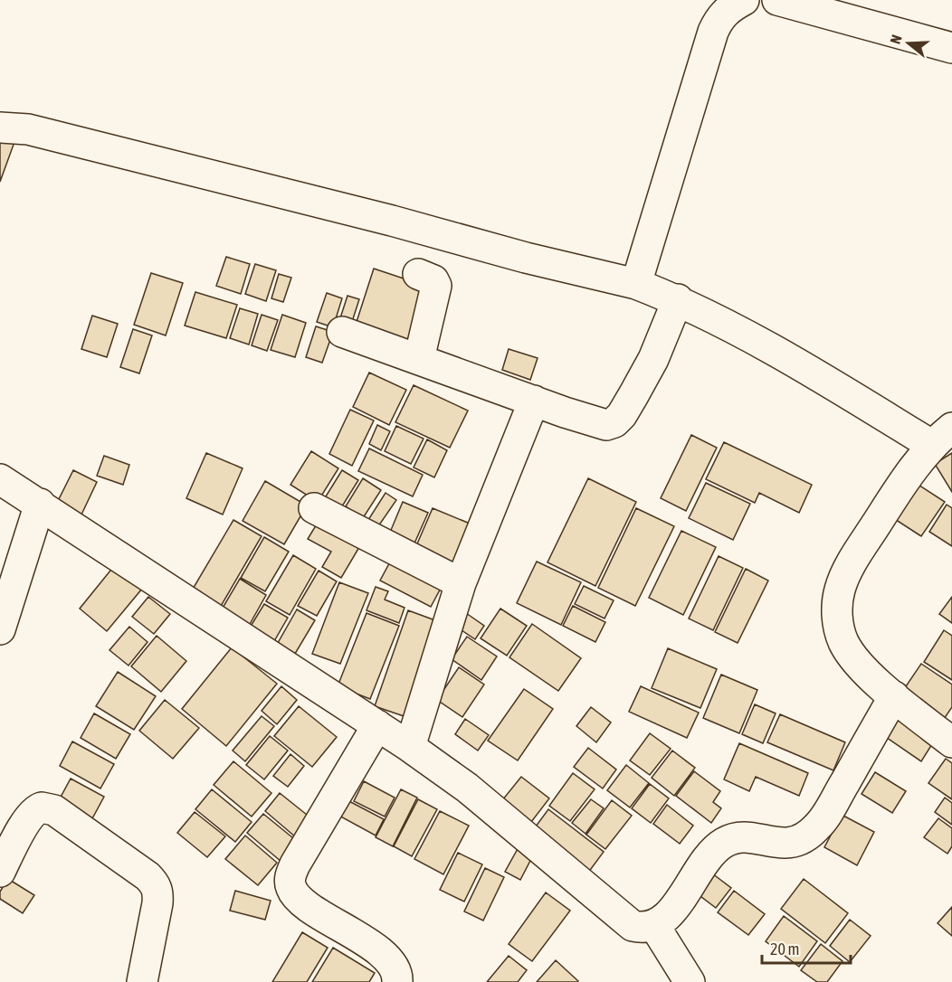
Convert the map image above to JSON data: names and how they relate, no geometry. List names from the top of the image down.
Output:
{
  "scale_bar": "20 m",
  "north": "left"
}
